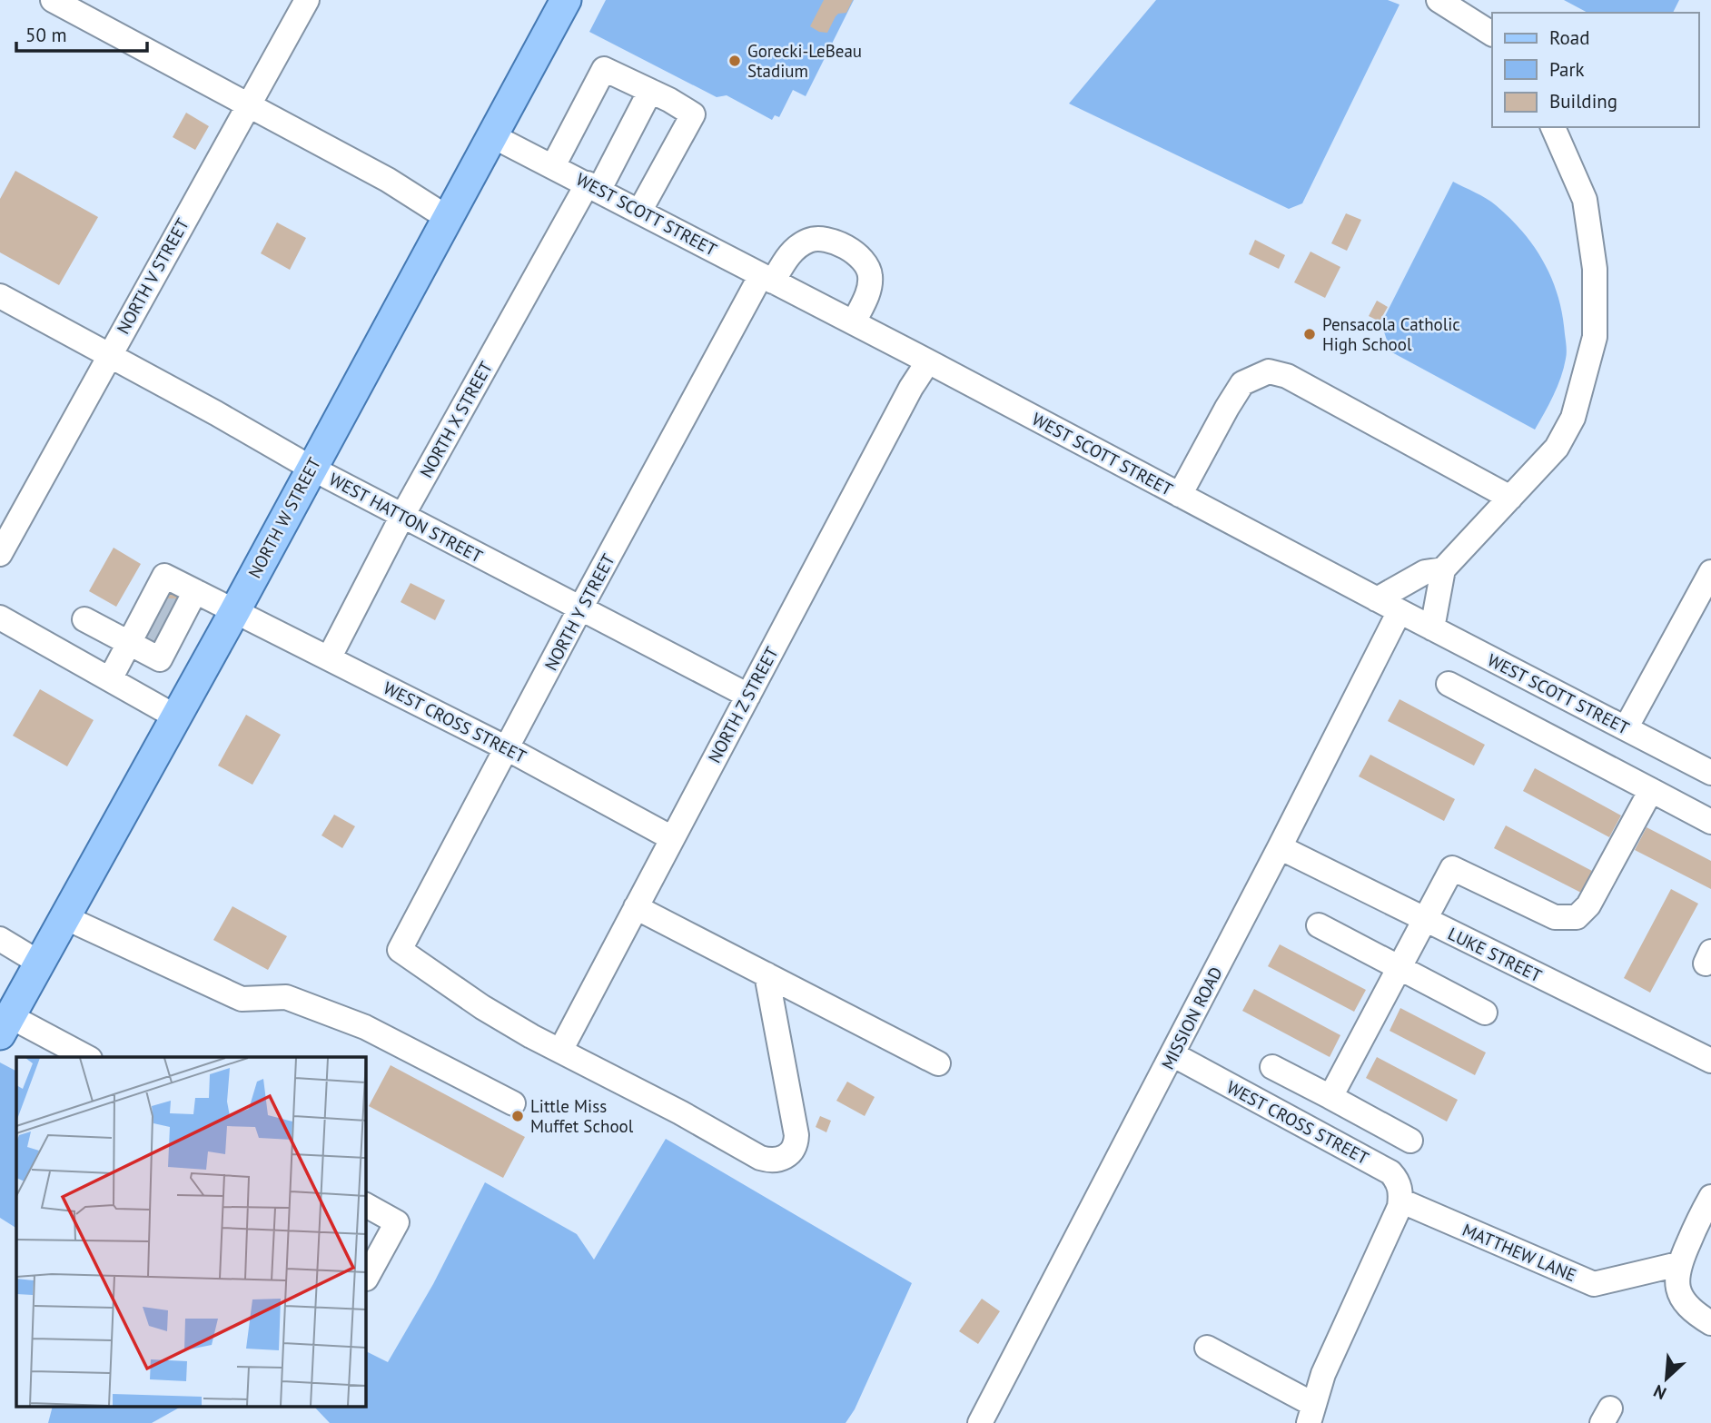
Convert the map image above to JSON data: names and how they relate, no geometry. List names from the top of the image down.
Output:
{
  "streets": {
    "main road": ["NORTH W STREET"],
    "street": [
      "WEST SCOTT STREET",
      "NORTH V STREET",
      "NORTH X STREET",
      "WEST HATTON STREET",
      "NORTH Y STREET",
      "NORTH Z STREET",
      "WEST CROSS STREET",
      "LUKE STREET",
      "MISSION ROAD",
      "MATTHEW LANE"
    ]
  },
  "crossings": [
    ["WEST SCOTT STREET", "NORTH X STREET"],
    ["WEST SCOTT STREET", "NORTH W STREET"],
    ["WEST SCOTT STREET", "NORTH Y STREET"],
    ["WEST SCOTT STREET", "NORTH Z STREET"],
    ["WEST SCOTT STREET", "MISSION ROAD"],
    ["NORTH V STREET", "WEST HATTON STREET"],
    ["NORTH X STREET", "WEST HATTON STREET"],
    ["NORTH X STREET", "WEST CROSS STREET"],
    ["NORTH W STREET", "WEST HATTON STREET"],
    ["NORTH W STREET", "WEST CROSS STREET"],
    ["WEST HATTON STREET", "NORTH Y STREET"],
    ["WEST HATTON STREET", "NORTH Z STREET"],
    ["NORTH Y STREET", "NORTH Z STREET"],
    ["NORTH Y STREET", "WEST CROSS STREET"],
    ["NORTH Z STREET", "WEST CROSS STREET"],
    ["WEST CROSS STREET", "MISSION ROAD"],
    ["WEST CROSS STREET", "MATTHEW LANE"],
    ["LUKE STREET", "MISSION ROAD"]
  ],
  "places": ["Gorecki-LeBeau Stadium", "Pensacola Catholic High School", "Little Miss Muffet School"],
  "legend": ["Road", "Park", "Building"],
  "scale_bar": "50 m",
  "north": "bottom left"
}
